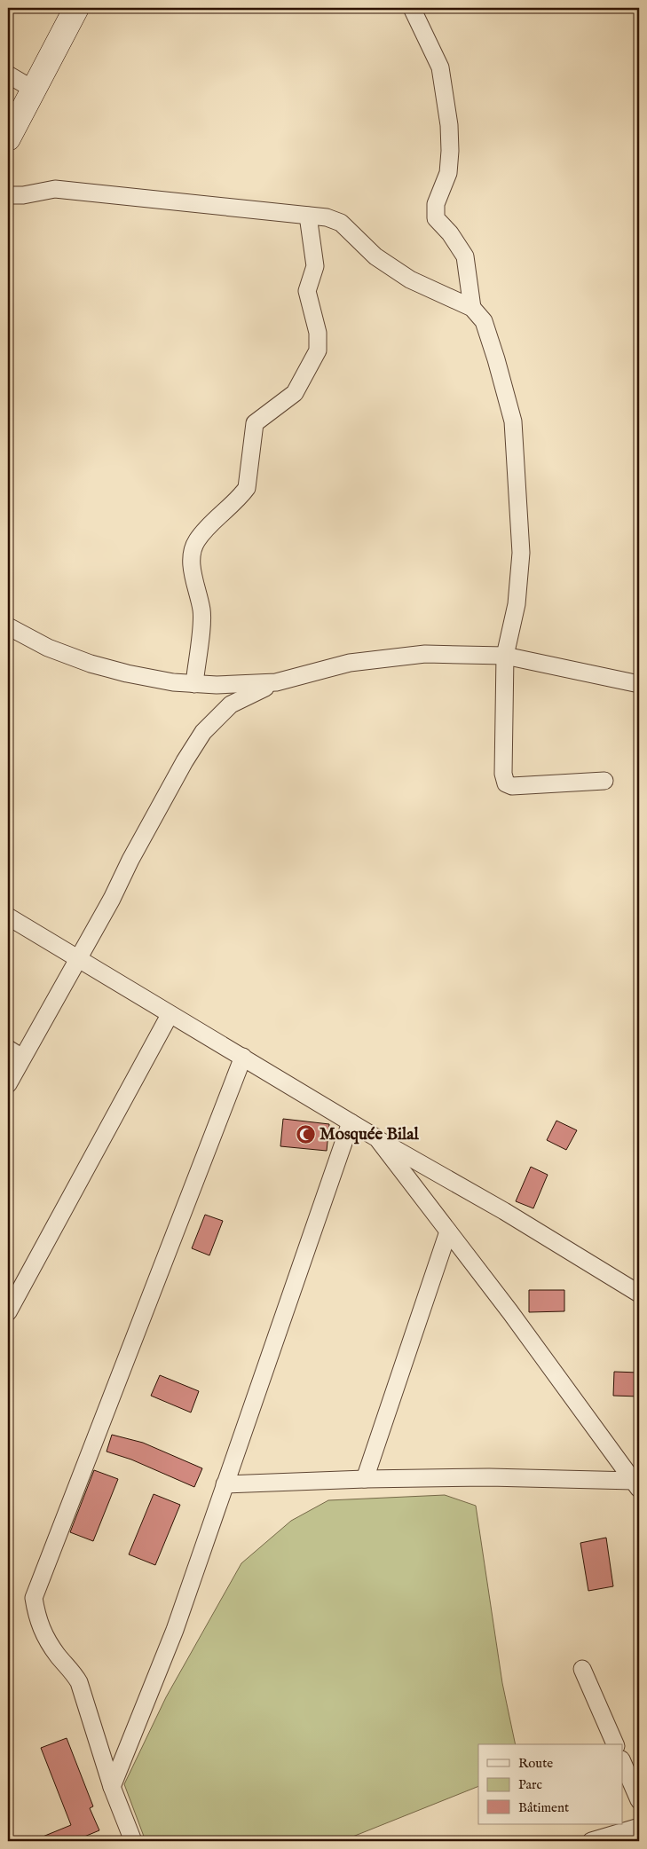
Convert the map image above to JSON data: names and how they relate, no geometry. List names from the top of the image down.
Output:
{
  "places": {
    "mosque": ["Mosquée Bilal"]
  },
  "legend": ["Route", "Parc", "Bâtiment"]
}
